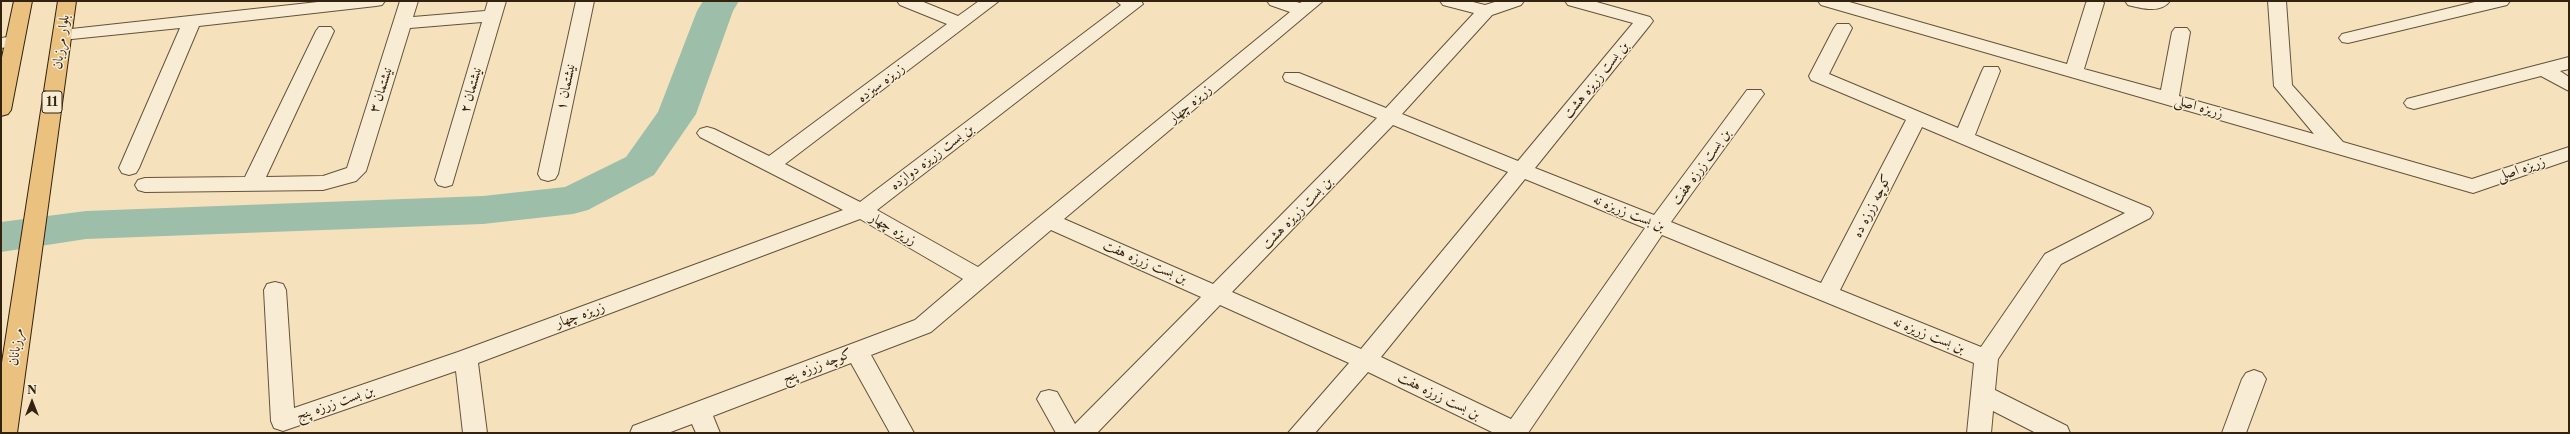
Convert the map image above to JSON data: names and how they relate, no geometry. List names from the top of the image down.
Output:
{
  "streets": {
    "main road": ["بلوار مرزبان", "11", "مرزبانان"],
    "street": [
      "بن بست زریزه هشت",
      "زریزه سیزده",
      "نيشتمان ۱",
      "نيشتمان ۳",
      "نيشتمان ۲",
      "زریزه چهار",
      "زریزه اصلی",
      "بن بست زریزه دوازده",
      "بن بست زرزه هفت",
      "کوچه زرزه ده",
      "بن بست زریزه نه",
      "کوچه زرزه پنج",
      "بن بست زرزه پنج"
    ]
  },
  "crossings": [
    ["بلوار مرزبان", "مرزبانان"],
    ["بن بست زریزه هشت", "بن بست زرزه هفت"],
    ["بن بست زریزه هشت", "بن بست زریزه نه"],
    ["زریزه چهار", "بن بست زریزه دوازده"],
    ["زریزه چهار", "بن بست زرزه هفت"],
    ["زریزه چهار", "کوچه زرزه پنج"],
    ["زریزه چهار", "بن بست زرزه پنج"],
    ["بن بست زرزه هفت", "بن بست زریزه نه"],
    ["کوچه زرزه ده", "بن بست زریزه نه"]
  ],
  "north": "top"
}
